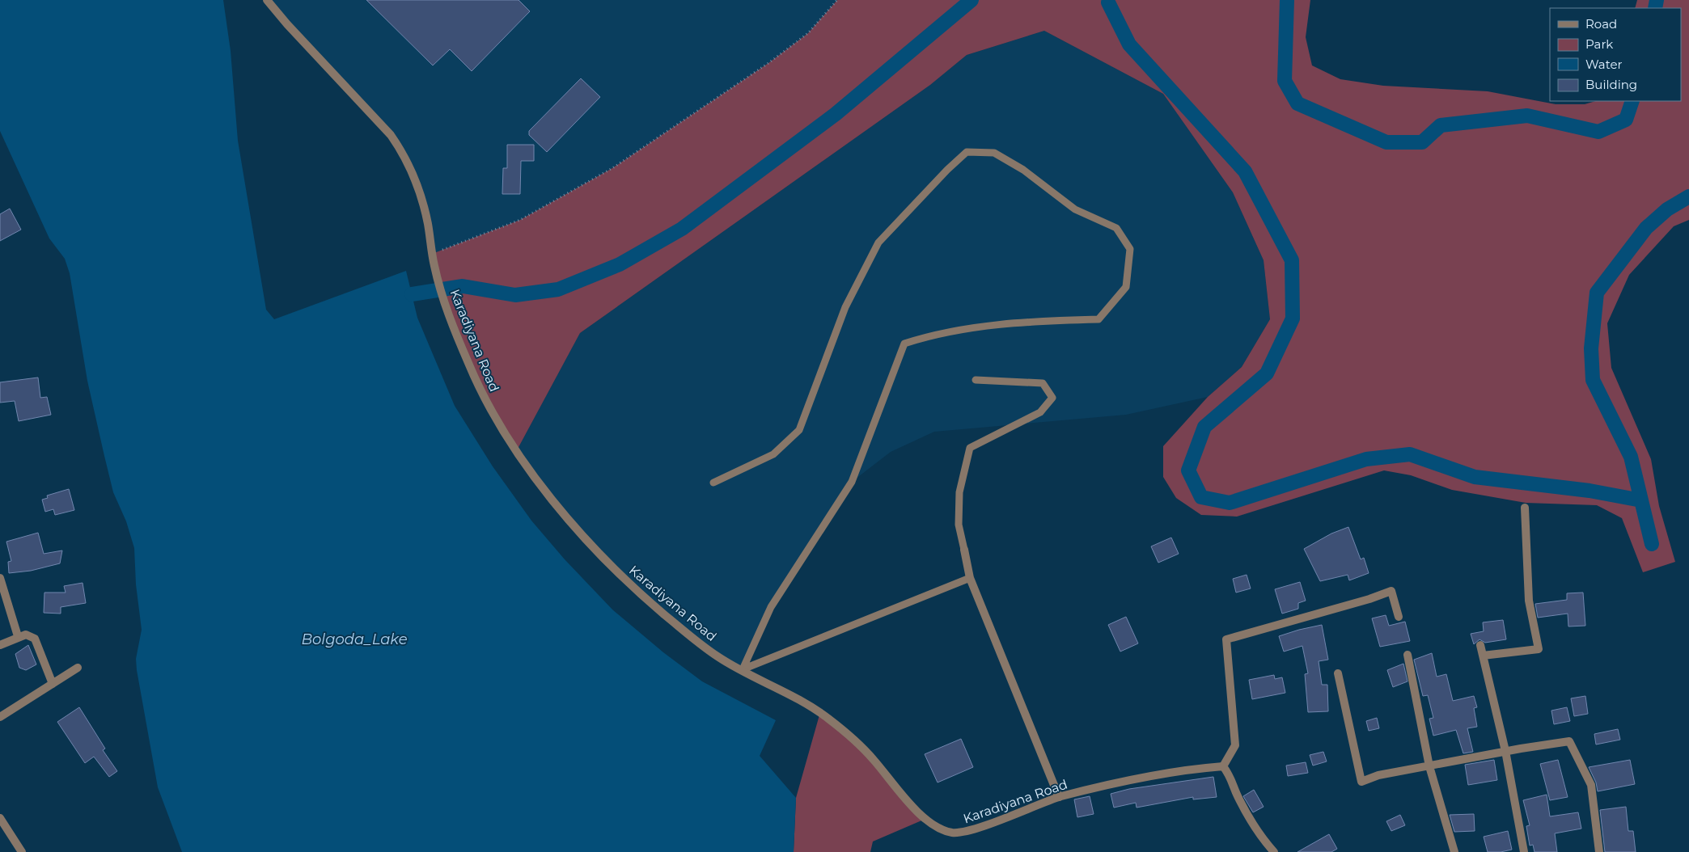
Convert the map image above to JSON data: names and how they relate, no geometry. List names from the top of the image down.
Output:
{
  "streets": {
    "street": ["Karadiyana Road"]
  },
  "water": ["Bolgoda_Lake"],
  "legend": [
    "Road",
    "Park",
    "Water",
    "Building"
  ]
}
